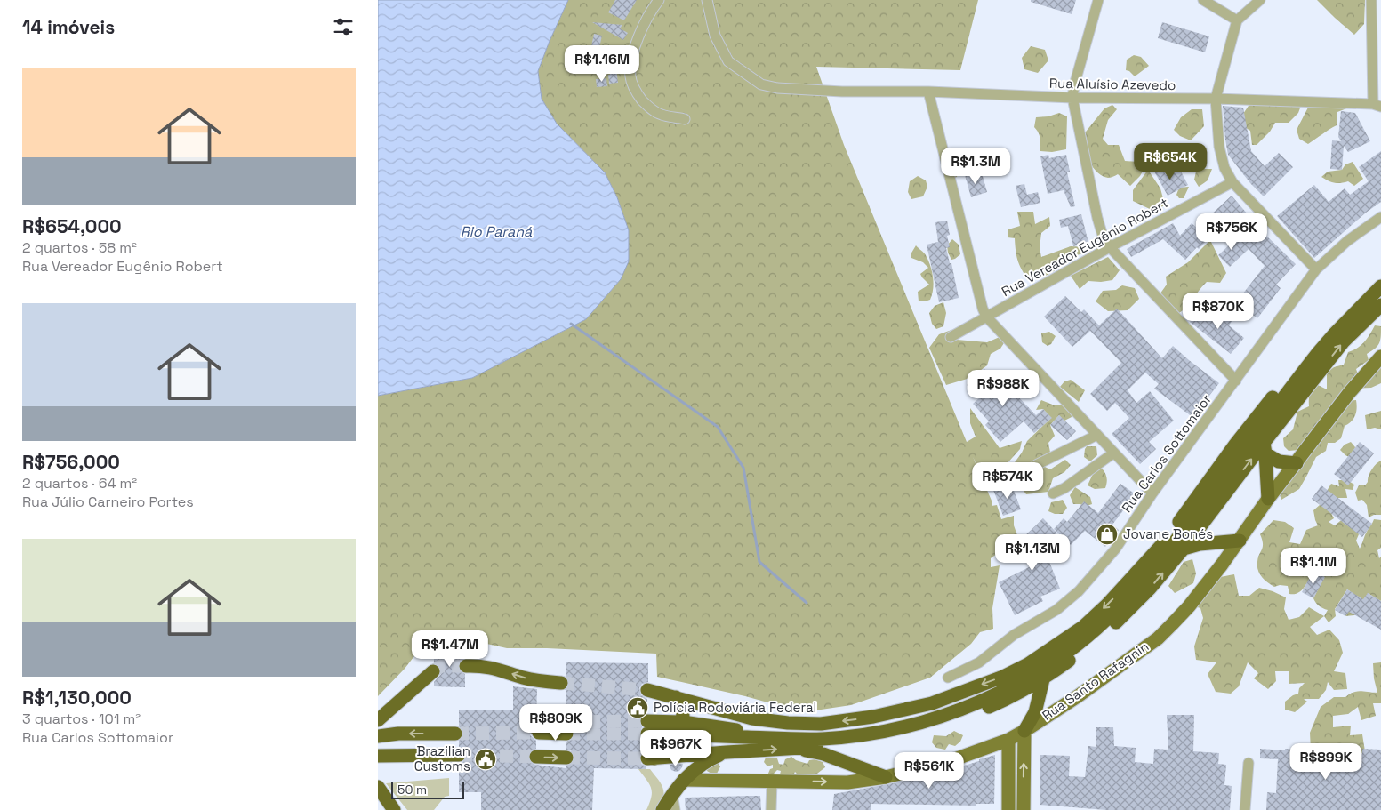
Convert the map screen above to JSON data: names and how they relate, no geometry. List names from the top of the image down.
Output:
{
  "streets": {
    "main road": ["Rua Santo Rafagnin"],
    "street": ["Rua Aluísio Azevedo", "Rua Vereador Eugênio Robert", "Rua Carlos Sottomaior"]
  },
  "water": ["Rio Paraná"],
  "places": {
    "shop": ["Jovane Bonés"],
    "public building": ["Polícia Rodoviária Federal", "Brazilian Customs"]
  },
  "scale_bar": "50 m",
  "page": {
    "heading": "14 imóveis",
    "price": [
      "R$1.16M",
      "R$654K",
      "R$1.3M",
      "R$756K",
      "R$870K",
      "R$988K",
      "R$574K",
      "R$1.13M",
      "R$1.1M",
      "R$1.47M",
      "R$809K",
      "R$967K",
      "R$899K",
      "R$561K"
    ],
    "list": [
      {
        "name": "R$654,000",
        "note": "2 quartos · 58 m² · Rua Vereador Eugênio Robert"
      },
      {
        "name": "R$756,000",
        "note": "2 quartos · 64 m² · Rua Júlio Carneiro Portes"
      },
      {
        "name": "R$1,130,000",
        "note": "3 quartos · 101 m² · Rua Carlos Sottomaior"
      }
    ],
    "scale": "50 m"
  }
}
